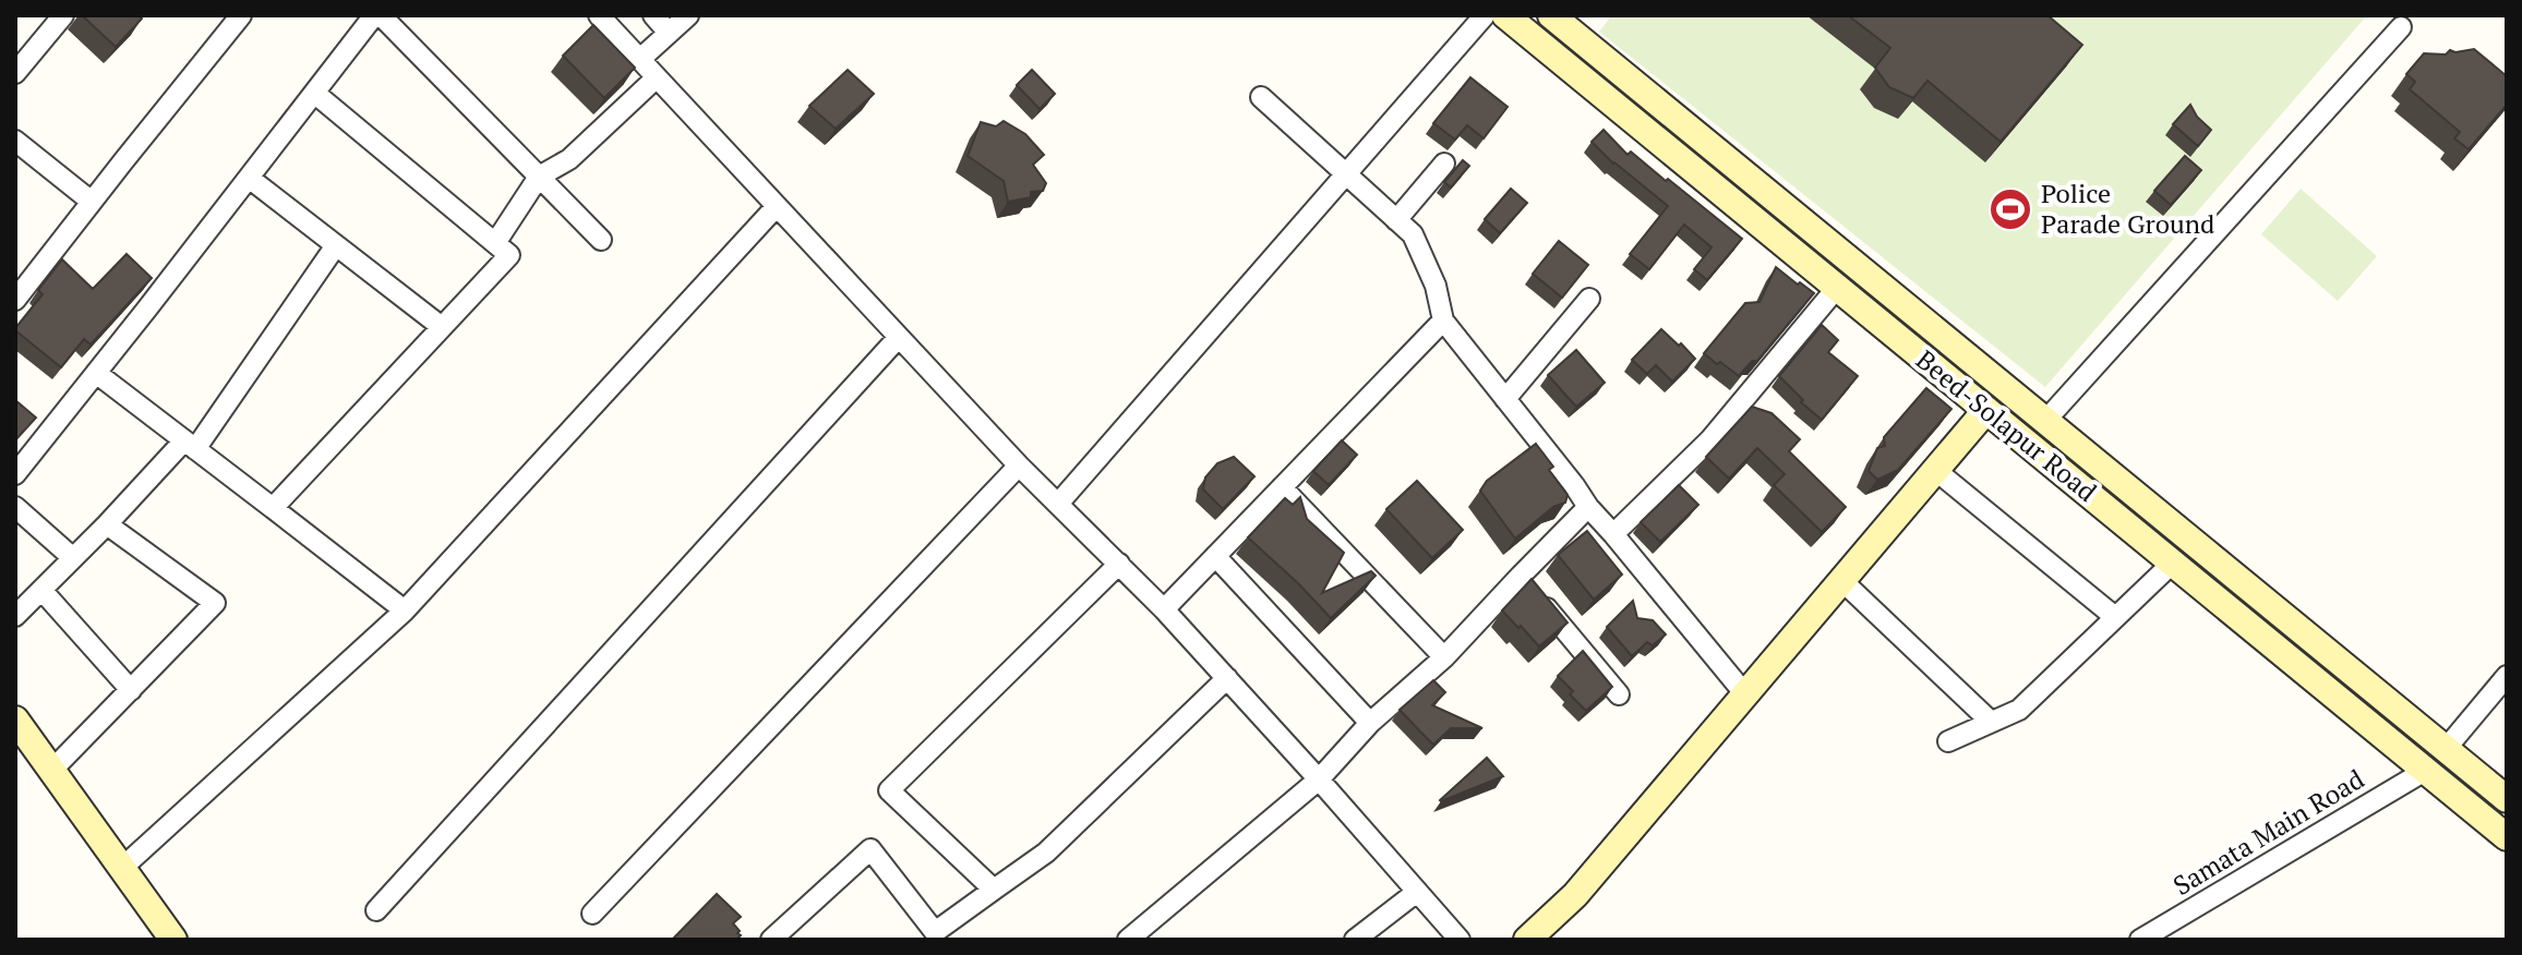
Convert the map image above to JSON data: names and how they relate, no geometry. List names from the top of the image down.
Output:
{
  "streets": {
    "main road": ["Beed-Solapur Road"],
    "street": ["Samata Main Road"]
  },
  "crossings": [
    ["Beed-Solapur Road", "Samata Main Road"]
  ],
  "places": {
    "sports": ["Police Parade Ground"]
  }
}
